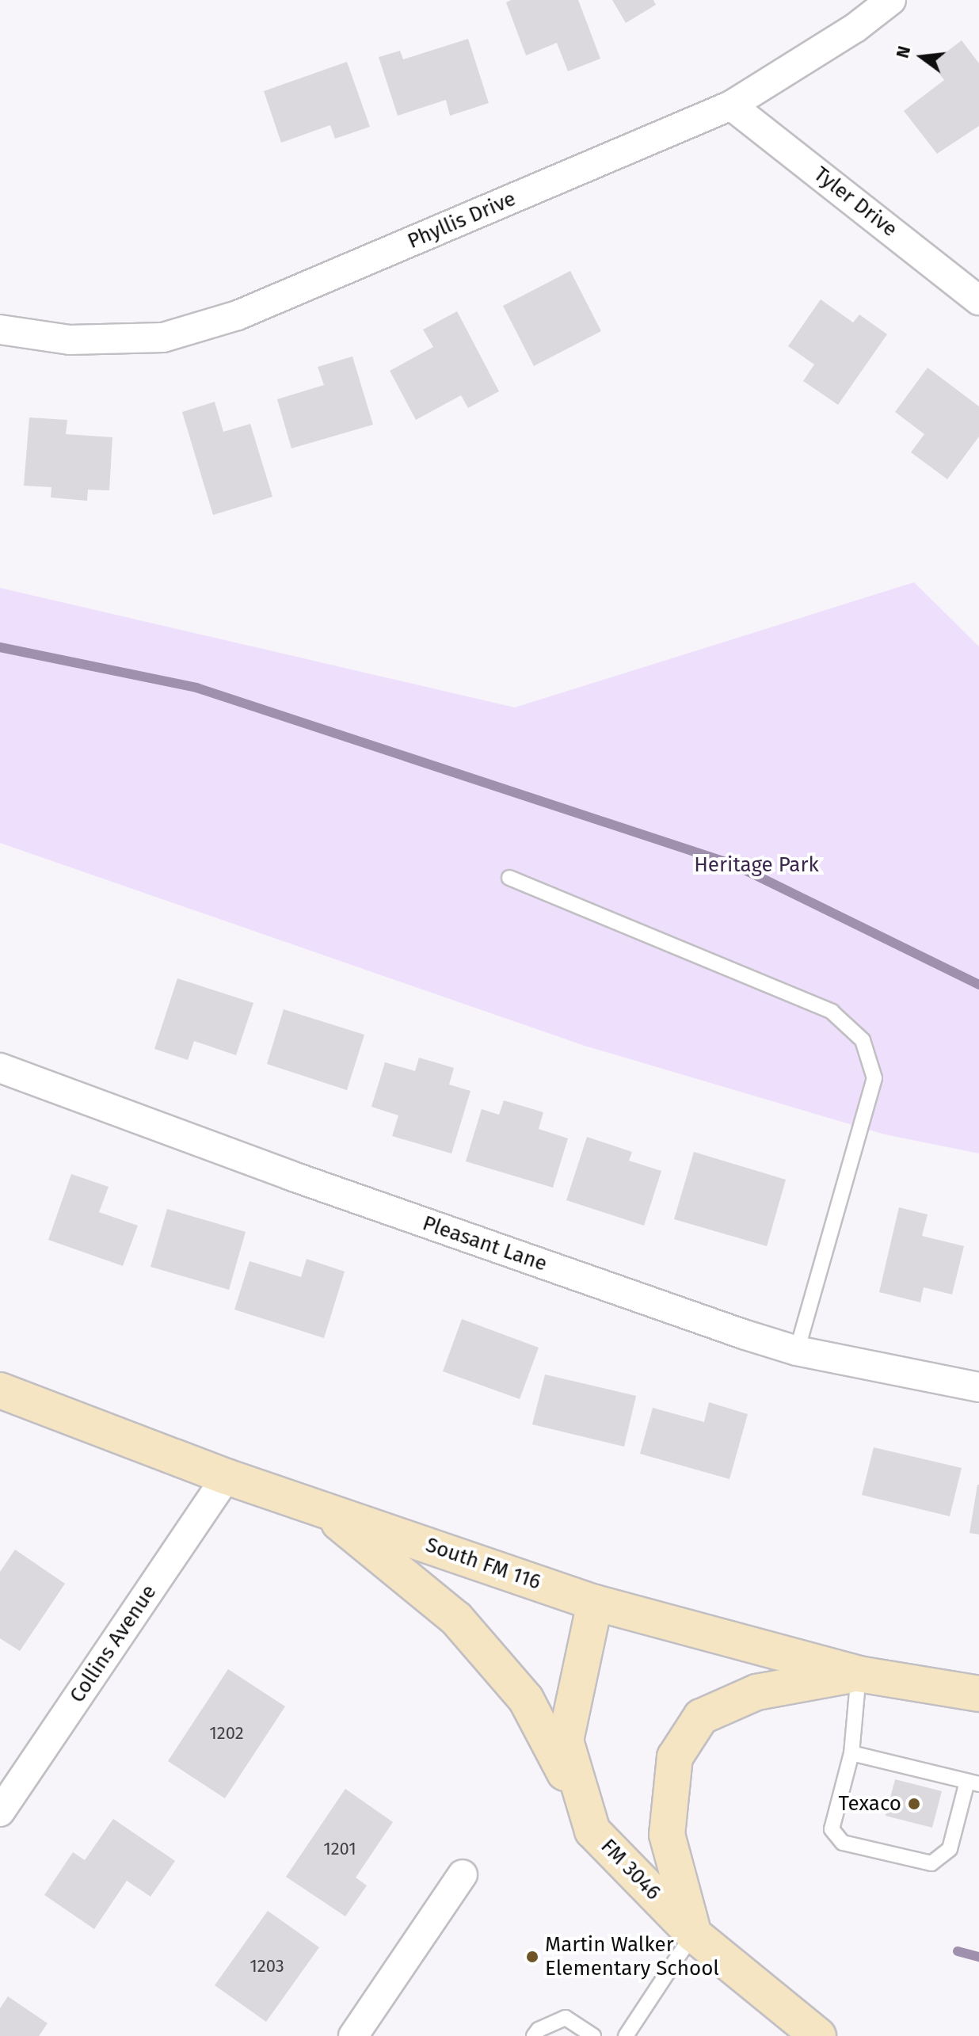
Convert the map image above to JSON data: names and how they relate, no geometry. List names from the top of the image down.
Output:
{
  "streets": {
    "street": [
      "Tyler Drive",
      "Phyllis Drive",
      "Pleasant Lane",
      "South FM 116",
      "Collins Avenue",
      "FM 3046"
    ]
  },
  "crossings": [
    ["Tyler Drive", "Phyllis Drive"],
    ["South FM 116", "Collins Avenue"],
    ["South FM 116", "FM 3046"]
  ],
  "parks": ["Heritage Park"],
  "places": ["Texaco", "Martin Walker Elementary School"],
  "house_numbers": ["1202", "1201", "1203"],
  "north": "left"
}
